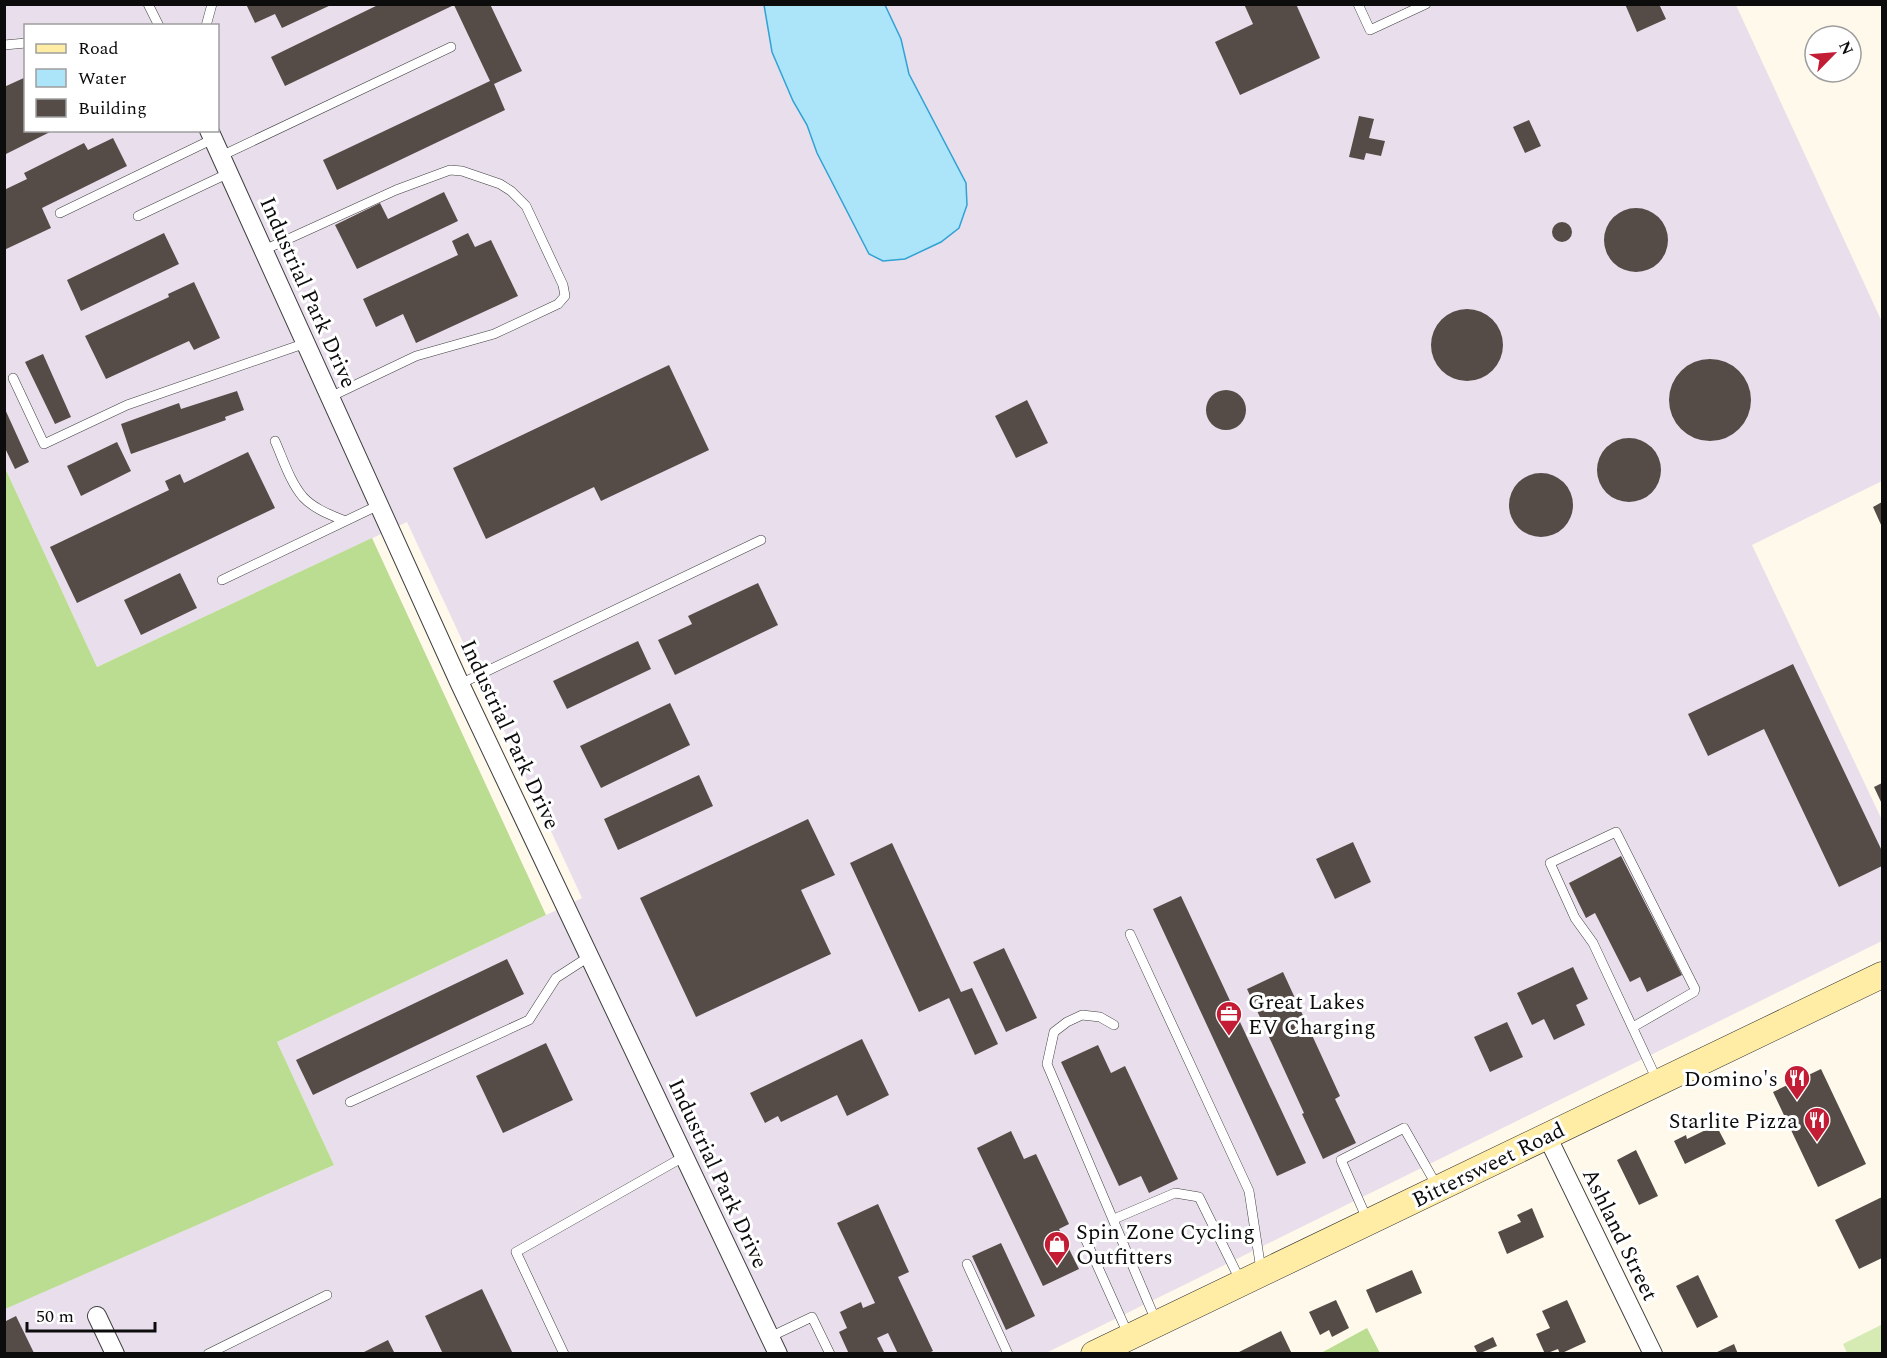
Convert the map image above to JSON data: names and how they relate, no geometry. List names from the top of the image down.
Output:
{
  "streets": {
    "street": ["Industrial Park Drive", "Bittersweet Road", "Ashland Street"]
  },
  "crossings": [
    ["Bittersweet Road", "Ashland Street"]
  ],
  "places": {
    "office": ["Great Lakes EV Charging"],
    "restaurant": ["Domino's", "Starlite Pizza"],
    "shop": ["Spin Zone Cycling Outfitters"]
  },
  "legend": ["Road", "Water", "Building"],
  "scale_bar": "50 m",
  "north": "top right"
}
